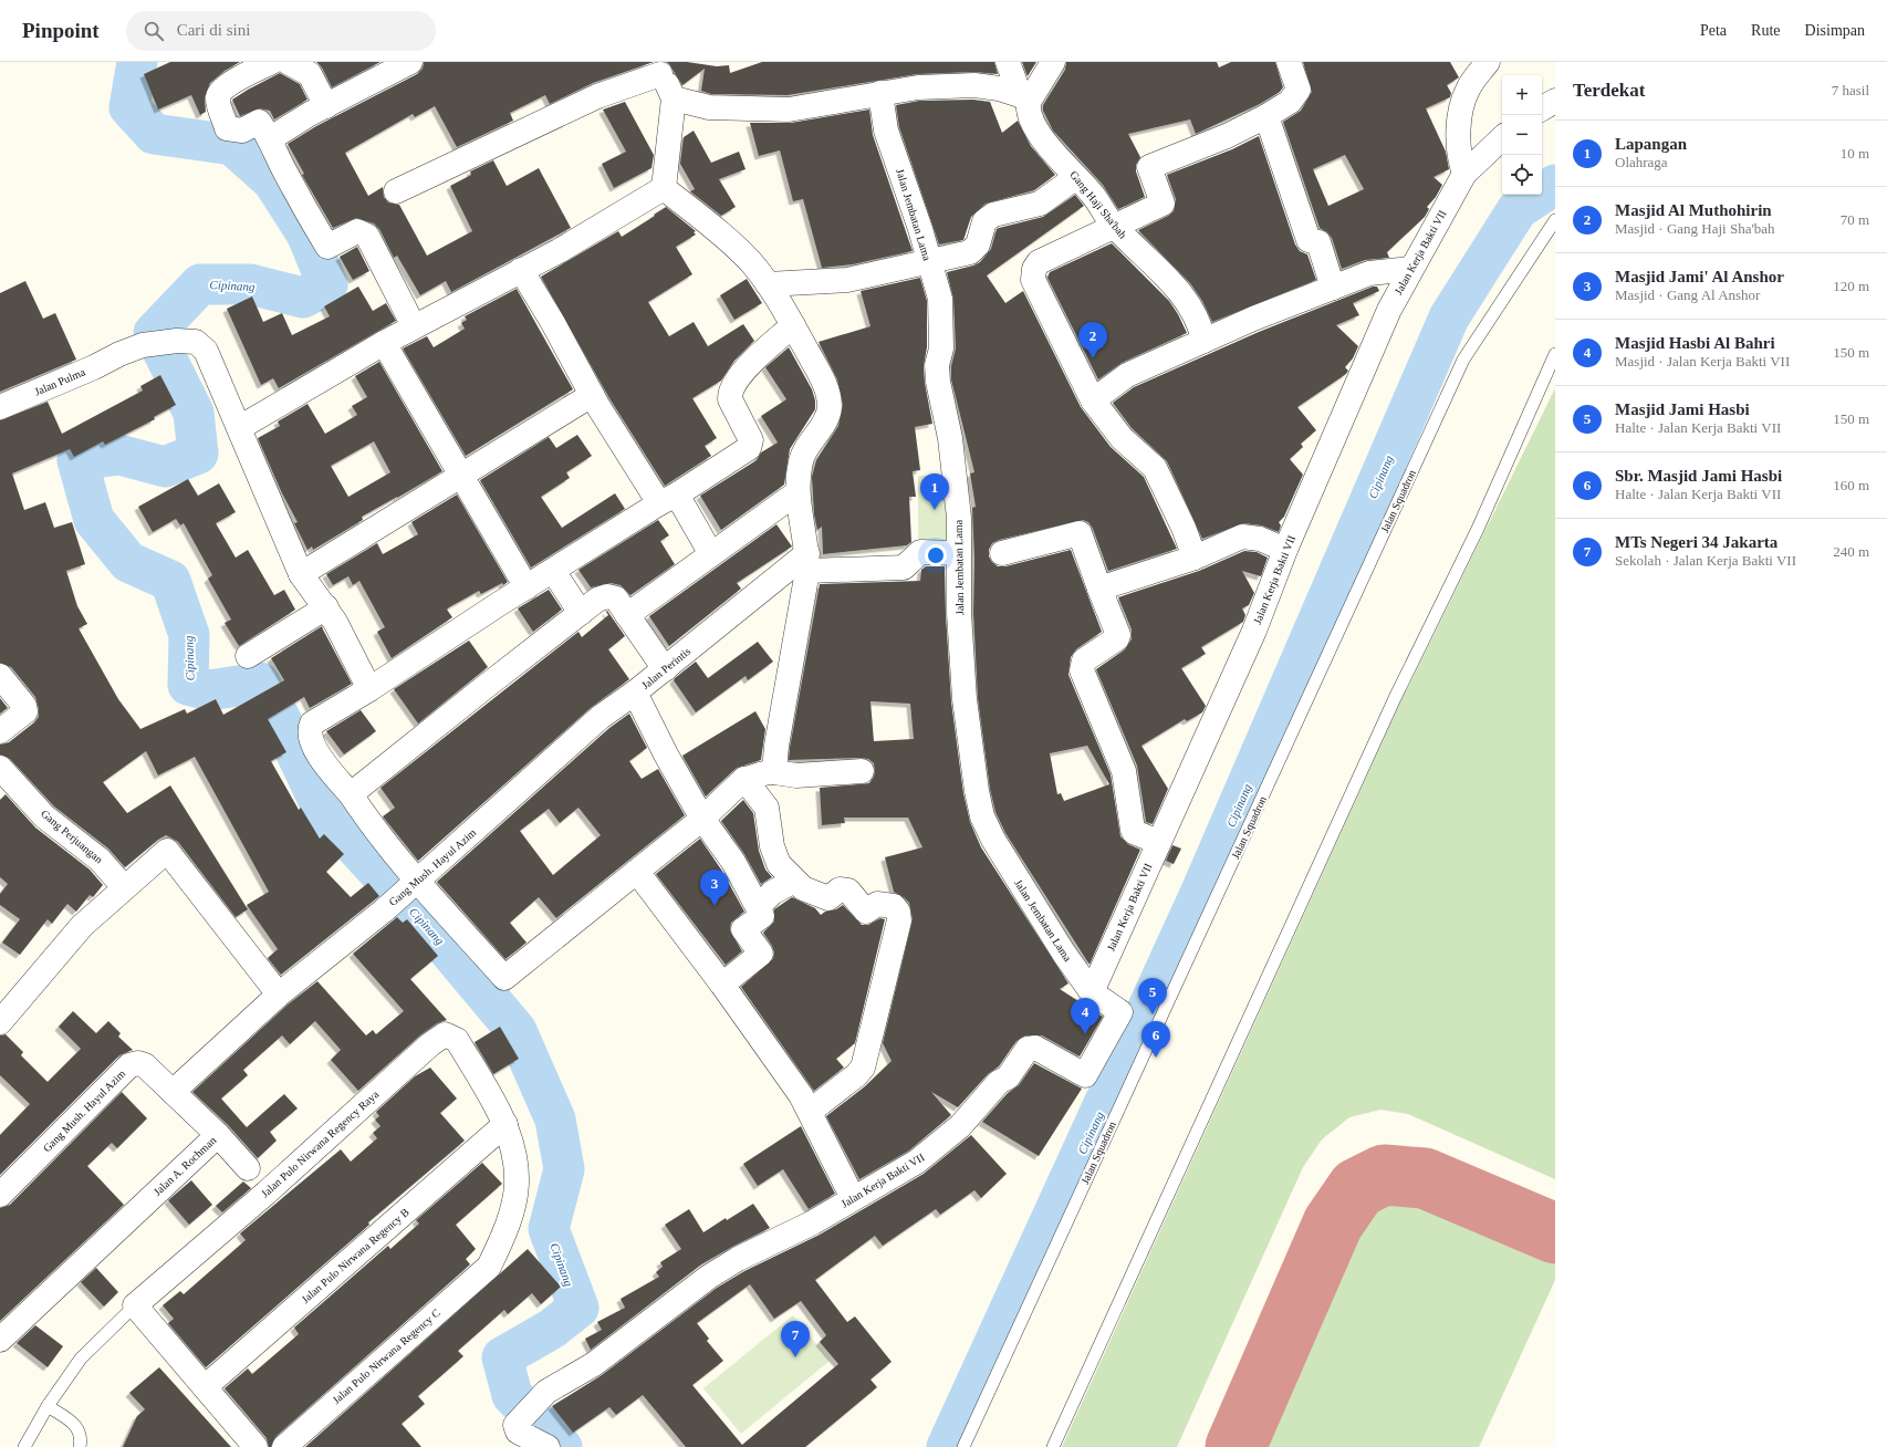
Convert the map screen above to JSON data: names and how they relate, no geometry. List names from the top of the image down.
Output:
{
  "streets": {
    "street": [
      "Gang Haji Sha'bah",
      "Jalan Jembatan Lama",
      "Jalan Kerja Bakti VII",
      "Jalan Pulma",
      "Jalan Perintis",
      "Gang Perjuangan",
      "Gang Mush. Hayul Azim",
      "Jalan Pulo Nirwana Regency Raya",
      "Jalan A. Rochman",
      "Jalan Pulo Nirwana Regency B",
      "Jalan Pulo Nirwana Regency C"
    ],
    "lane": ["Jalan Squadron"]
  },
  "crossings": [
    ["Jalan Jembatan Lama", "Jalan Kerja Bakti VII"],
    ["Jalan Perintis", "Gang Mush. Hayul Azim"],
    ["Gang Mush. Hayul Azim", "Jalan A. Rochman"],
    ["Jalan Pulo Nirwana Regency Raya", "Jalan Pulo Nirwana Regency B"],
    ["Jalan Pulo Nirwana Regency Raya", "Jalan Pulo Nirwana Regency C"]
  ],
  "water": ["Cipinang"],
  "page": {
    "header": "Pinpoint",
    "search": "Cari di sini",
    "nav": ["Peta", "Rute", "Disimpan"],
    "heading": ["Terdekat", "7 hasil"],
    "map_buttons": ["+", "−"],
    "list": [
      {
        "mark": "1",
        "name": "Lapangan",
        "note": "Olahraga",
        "value": "10 m"
      },
      {
        "mark": "2",
        "name": "Masjid Al Muthohirin",
        "note": "Masjid · Gang Haji Sha'bah",
        "value": "70 m"
      },
      {
        "mark": "3",
        "name": "Masjid Jami' Al Anshor",
        "note": "Masjid · Gang Al Anshor",
        "value": "120 m"
      },
      {
        "mark": "4",
        "name": "Masjid Hasbi Al Bahri",
        "note": "Masjid · Jalan Kerja Bakti VII",
        "value": "150 m"
      },
      {
        "mark": "5",
        "name": "Masjid Jami Hasbi",
        "note": "Halte · Jalan Kerja Bakti VII",
        "value": "150 m"
      },
      {
        "mark": "6",
        "name": "Sbr. Masjid Jami Hasbi",
        "note": "Halte · Jalan Kerja Bakti VII",
        "value": "160 m"
      },
      {
        "mark": "7",
        "name": "MTs Negeri 34 Jakarta",
        "note": "Sekolah · Jalan Kerja Bakti VII",
        "value": "240 m"
      }
    ],
    "pins": [
      "2",
      "1",
      "3",
      "5",
      "4",
      "6",
      "7"
    ]
  }
}
